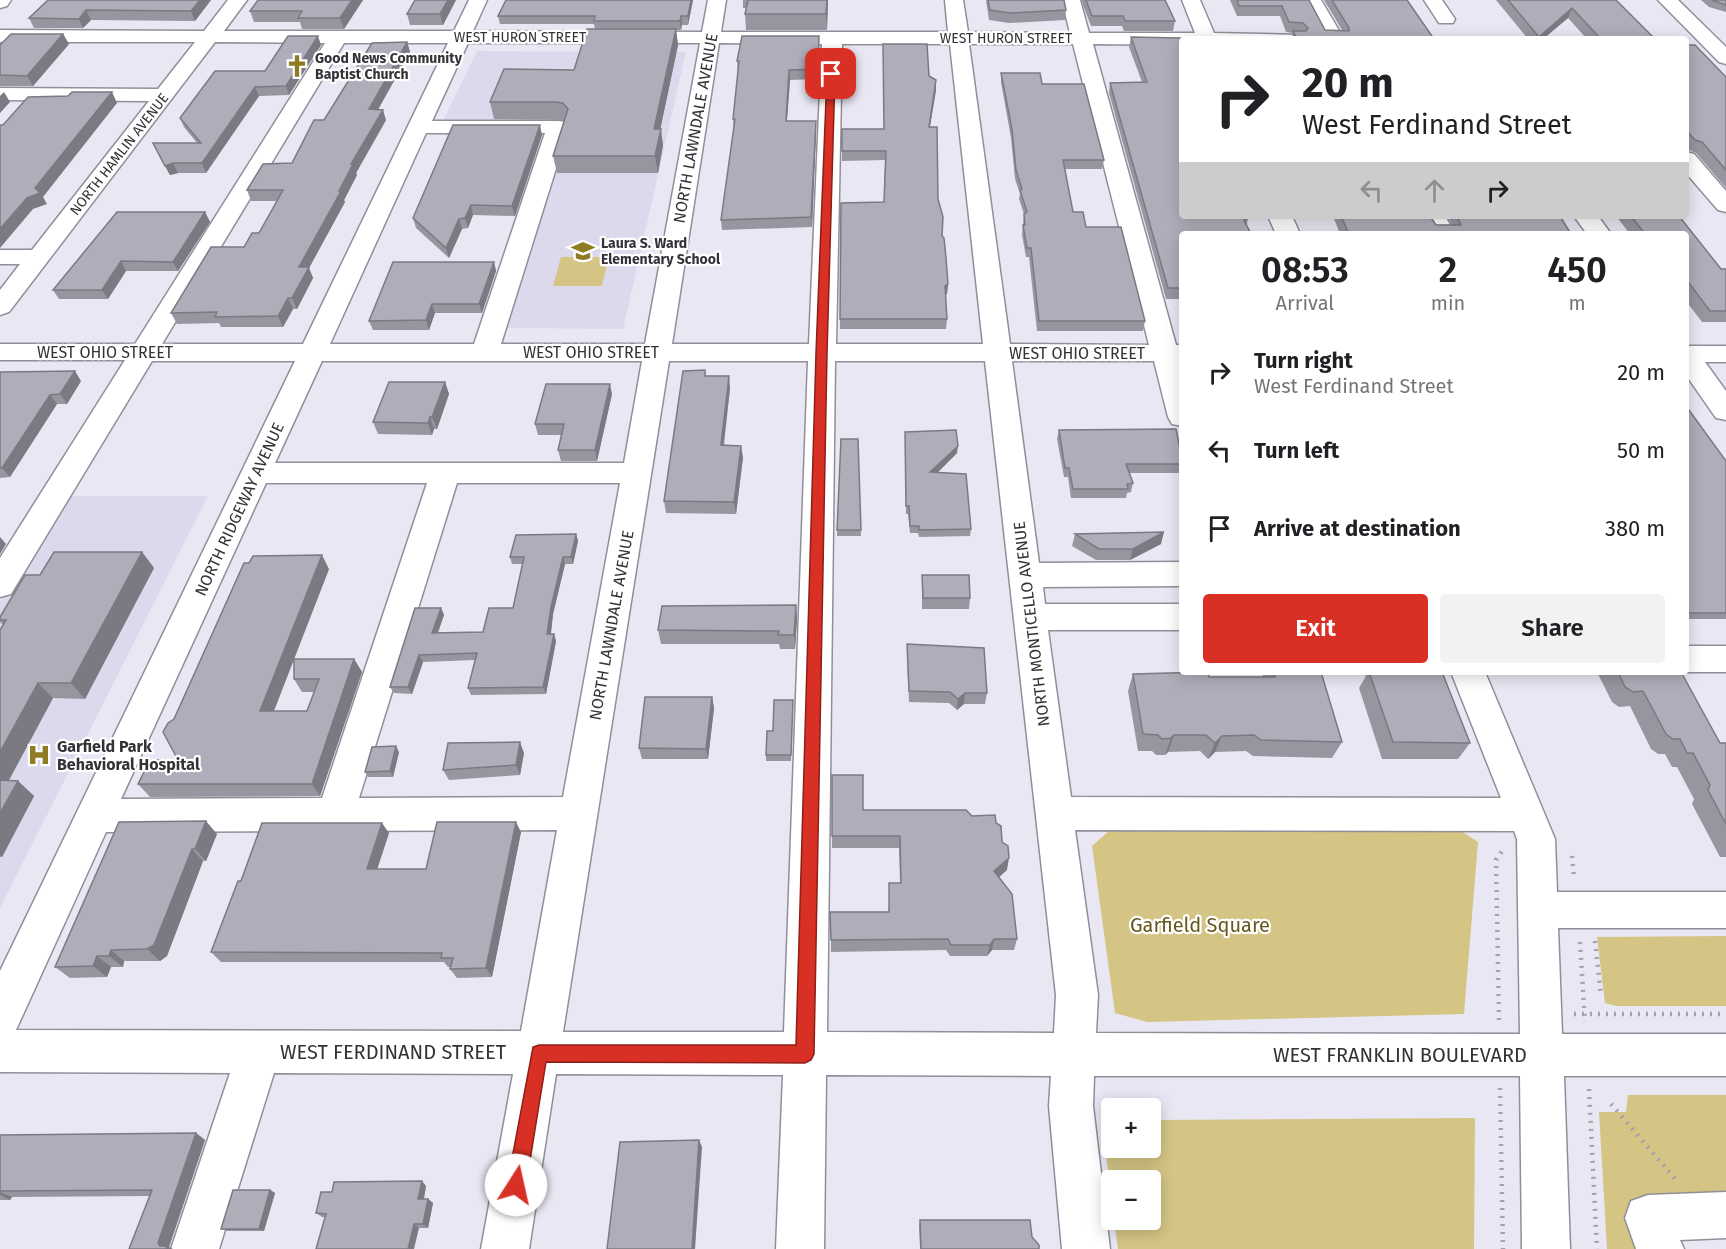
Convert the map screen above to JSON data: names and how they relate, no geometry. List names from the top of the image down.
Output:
{
  "streets": {
    "street": [
      "WEST HURON STREET",
      "NORTH LAWNDALE AVENUE",
      "NORTH HAMLIN AVENUE",
      "WEST OHIO STREET",
      "NORTH RIDGEWAY AVENUE",
      "NORTH MONTICELLO AVENUE",
      "WEST FERDINAND STREET",
      "WEST FRANKLIN BOULEVARD"
    ]
  },
  "crossings": [
    ["WEST HURON STREET", "NORTH LAWNDALE AVENUE"],
    ["WEST HURON STREET", "NORTH HAMLIN AVENUE"],
    ["WEST HURON STREET", "NORTH RIDGEWAY AVENUE"],
    ["WEST HURON STREET", "NORTH MONTICELLO AVENUE"],
    ["NORTH LAWNDALE AVENUE", "WEST OHIO STREET"],
    ["NORTH LAWNDALE AVENUE", "WEST FERDINAND STREET"],
    ["WEST OHIO STREET", "NORTH RIDGEWAY AVENUE"],
    ["WEST OHIO STREET", "NORTH MONTICELLO AVENUE"],
    ["NORTH MONTICELLO AVENUE", "WEST FERDINAND STREET"],
    ["NORTH MONTICELLO AVENUE", "WEST FRANKLIN BOULEVARD"],
    ["WEST FERDINAND STREET", "WEST FRANKLIN BOULEVARD"]
  ],
  "parks": ["Garfield Square"],
  "places": {
    "church": ["Good News Community Baptist Church"],
    "school or university": ["Laura S. Ward Elementary School"],
    "hospital": ["Garfield Park Behavioral Hospital"]
  },
  "page": {
    "turn": ["20 m", "West Ferdinand Street"],
    "eta": [
      "08:53",
      "Arrival",
      "2",
      "min",
      "450",
      "m"
    ],
    "list": [
      {
        "name": "Turn right",
        "note": "West Ferdinand Street",
        "value": "20 m"
      },
      {
        "name": "Turn left",
        "value": "50 m"
      },
      {
        "name": "Arrive at destination",
        "value": "380 m"
      }
    ],
    "buttons": ["Exit", "Share"],
    "map_buttons": ["+", "−"]
  }
}
